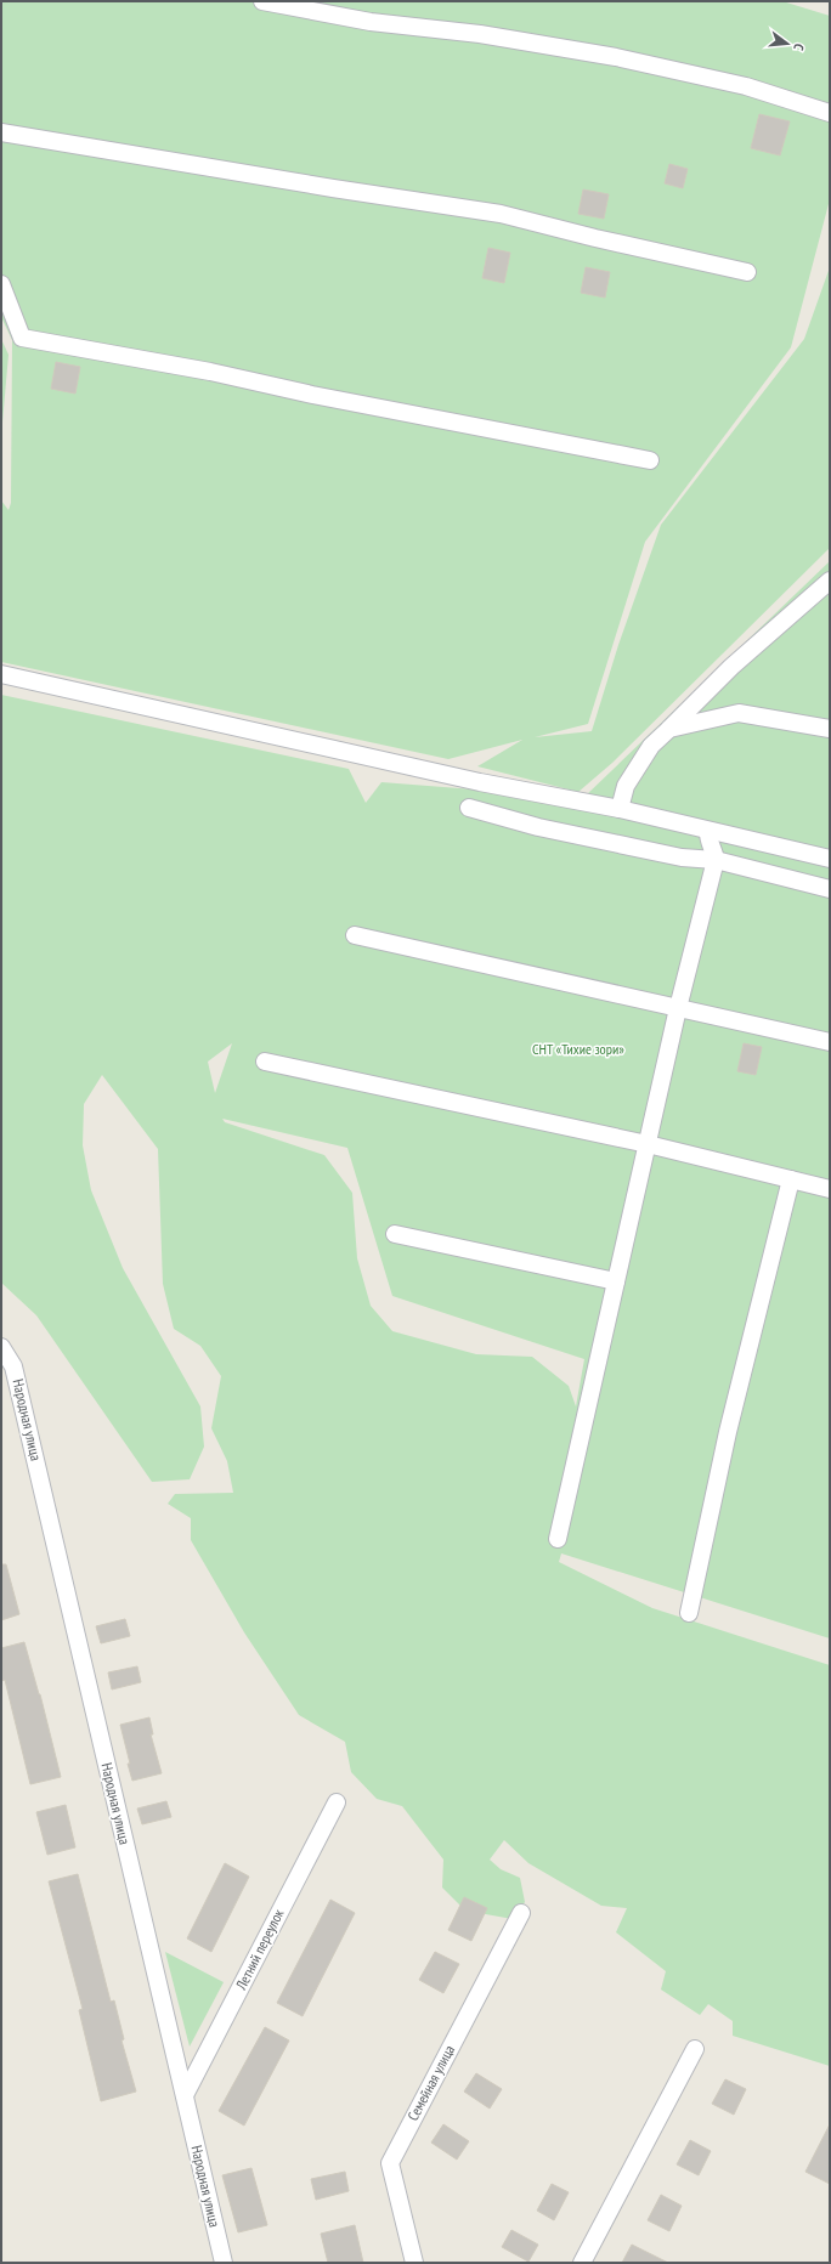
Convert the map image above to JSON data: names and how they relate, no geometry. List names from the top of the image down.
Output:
{
  "streets": {
    "street": ["Народная улица", "Летний переулок", "Семейная улица"]
  },
  "crossings": [
    ["Народная улица", "Летний переулок"]
  ],
  "parks": ["СНТ «Тихие зори»"],
  "north": "right"
}
